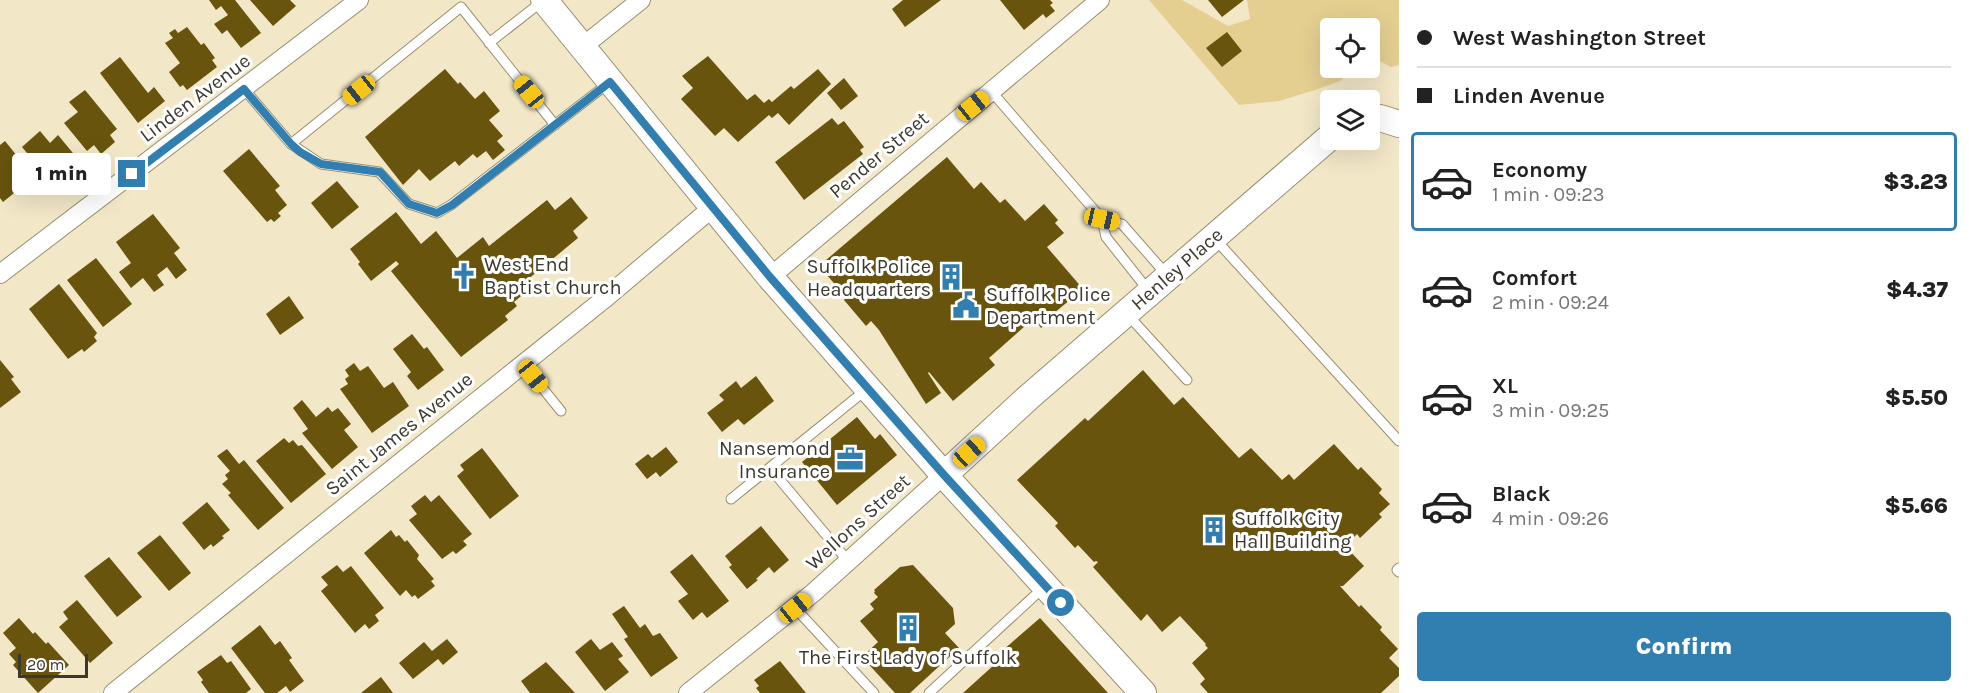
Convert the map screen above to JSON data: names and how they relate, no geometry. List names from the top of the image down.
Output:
{
  "streets": {
    "main road": ["Henley Place"],
    "street": [
      "Linden Avenue",
      "Pender Street",
      "Saint James Avenue",
      "Wellons Street"
    ]
  },
  "crossings": [
    ["Henley Place", "Wellons Street"]
  ],
  "places": {
    "church": ["West End Baptist Church"],
    "building": ["Suffolk Police Headquarters", "Suffolk City Hall Building", "The First Lady of Suffolk"],
    "public building": ["Suffolk Police Department"],
    "office": ["Nansemond Insurance"]
  },
  "scale_bar": "20 m",
  "page": {
    "banner": ["West Washington Street", "Linden Avenue"],
    "list": [
      {
        "name": "Economy",
        "note": "1 min · 09:23",
        "value": "$3.23"
      },
      {
        "name": "Comfort",
        "note": "2 min · 09:24",
        "value": "$4.37"
      },
      {
        "name": "XL",
        "note": "3 min · 09:25",
        "value": "$5.50"
      },
      {
        "name": "Black",
        "note": "4 min · 09:26",
        "value": "$5.66"
      }
    ],
    "bubble": "1 min",
    "buttons": "Confirm",
    "scale": "20 m"
  }
}
